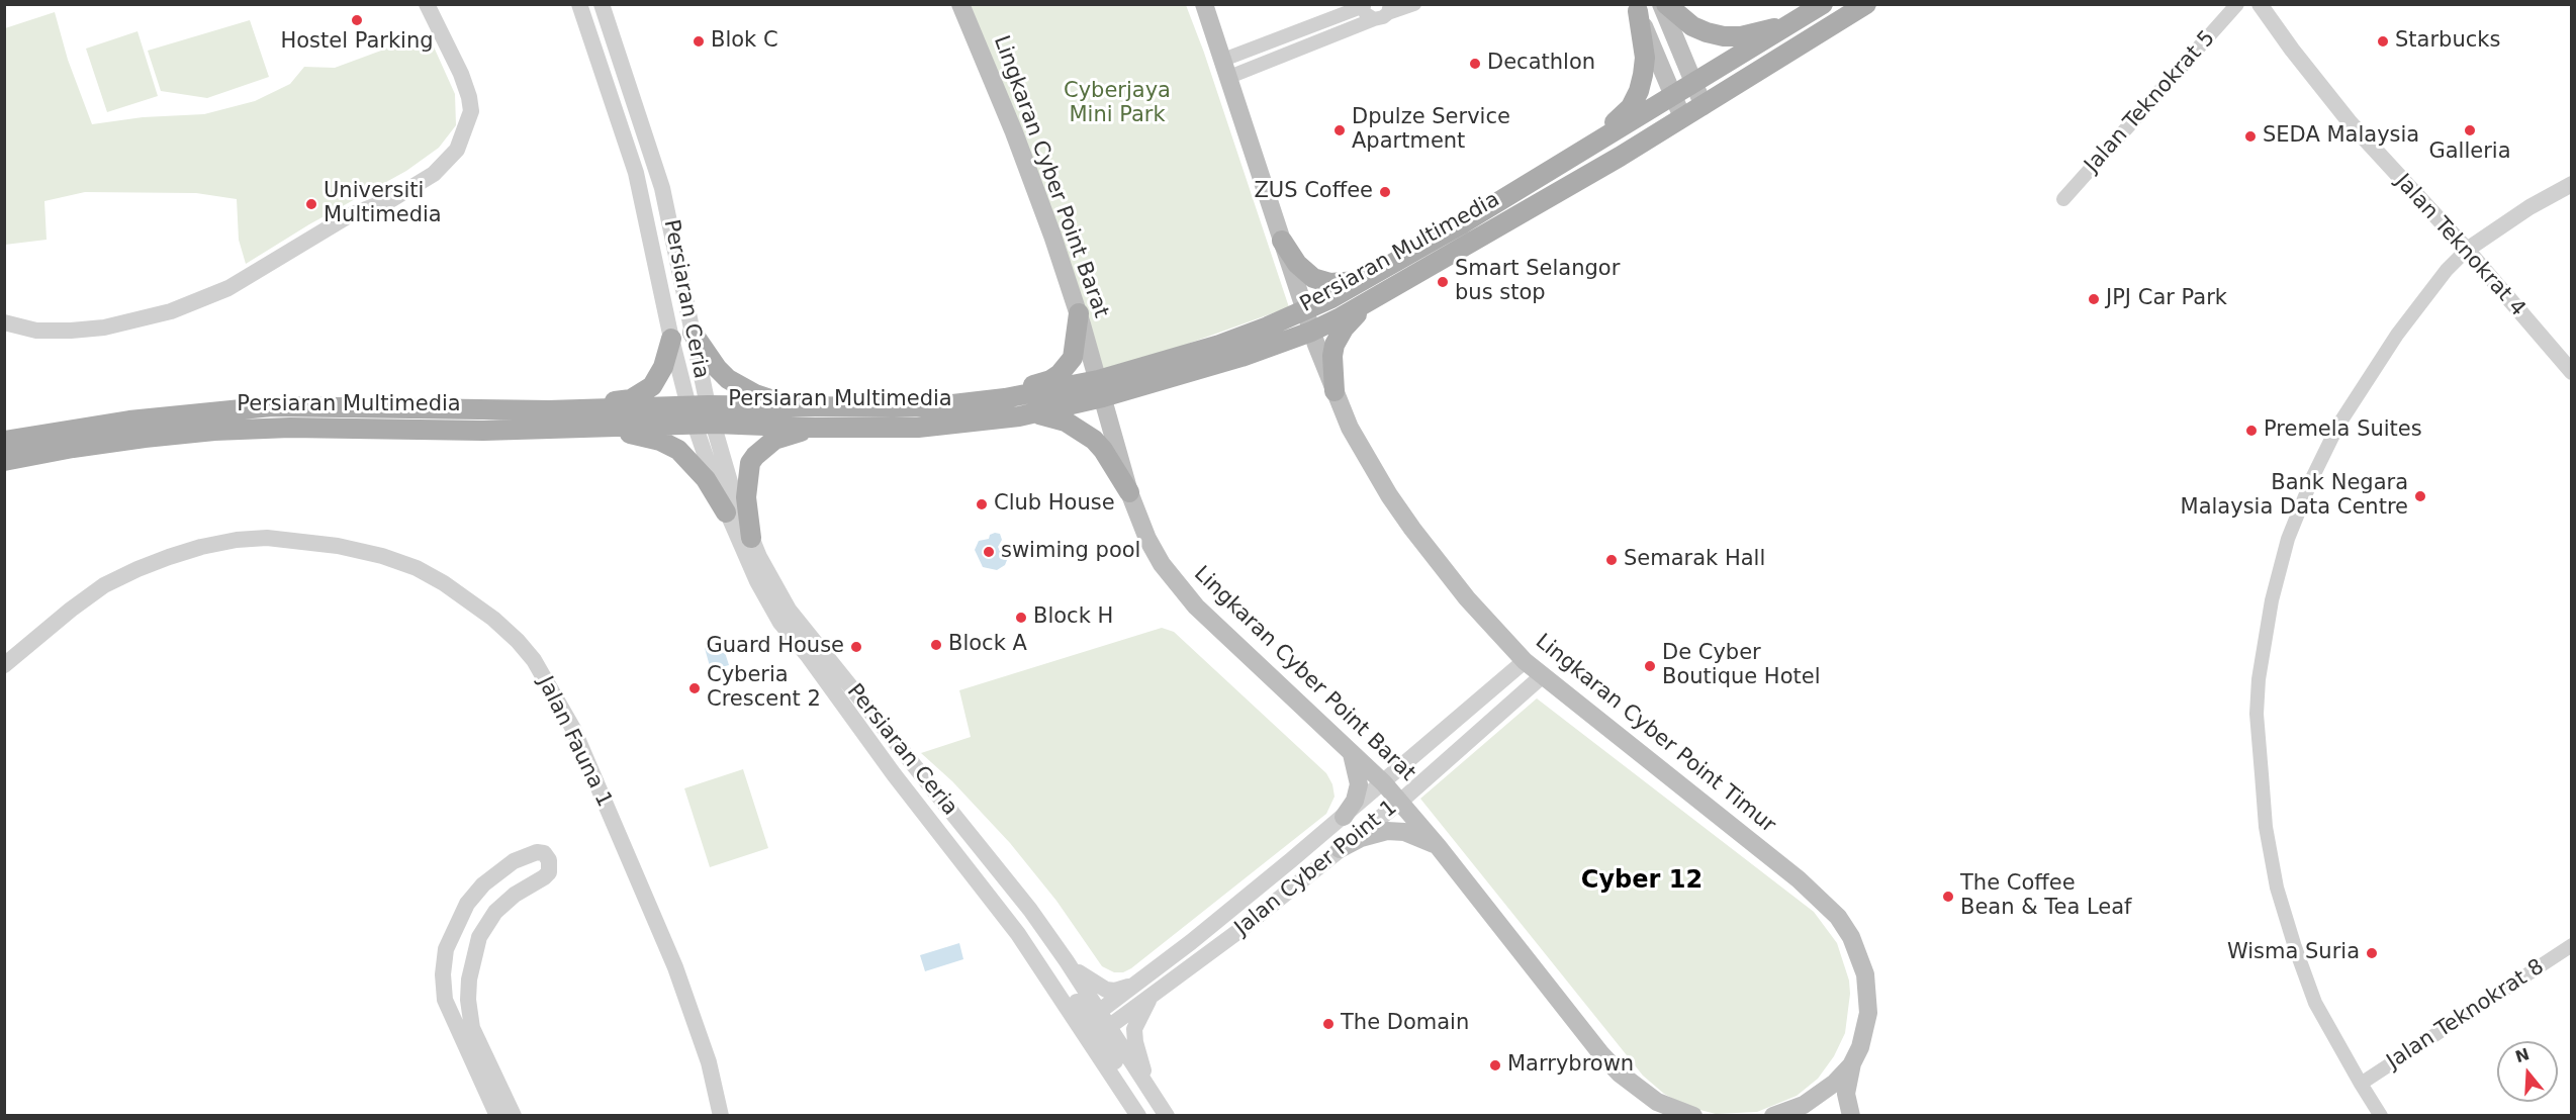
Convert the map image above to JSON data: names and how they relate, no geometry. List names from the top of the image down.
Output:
{
  "streets": {
    "main road": ["Lingkaran Cyber Point Barat", "Persiaran Multimedia", "Lingkaran Cyber Point Timur"],
    "street": [
      "Jalan Teknokrat 5",
      "Jalan Teknokrat 4",
      "Persiaran Ceria",
      "Jalan Fauna 1",
      "Jalan Cyber Point 1",
      "Jalan Teknokrat 8"
    ]
  },
  "crossings": [
    ["Lingkaran Cyber Point Barat", "Persiaran Multimedia"],
    ["Lingkaran Cyber Point Barat", "Jalan Cyber Point 1"],
    ["Persiaran Multimedia", "Persiaran Ceria"],
    ["Persiaran Multimedia", "Lingkaran Cyber Point Timur"],
    ["Persiaran Ceria", "Jalan Cyber Point 1"],
    ["Lingkaran Cyber Point Timur", "Jalan Cyber Point 1"]
  ],
  "districts": ["Cyber 12"],
  "parks": ["Cyberjaya Mini Park"],
  "places": [
    "Hostel Parking",
    "Blok C",
    "Starbucks",
    "Decathlon",
    "Dpulze Service Apartment",
    "Galleria",
    "SEDA Malaysia",
    "ZUS Coffee",
    "Universiti Multimedia",
    "Smart Selangor bus stop",
    "JPJ Car Park",
    "Premela Suites",
    "Bank Negara Malaysia Data Centre",
    "Club House",
    "swiming pool",
    "Semarak Hall",
    "Block H",
    "Block A",
    "Guard House",
    "De Cyber Boutique Hotel",
    "Cyberia Crescent 2",
    "The Coffee Bean & Tea Leaf",
    "Wisma Suria",
    "The Domain",
    "Marrybrown"
  ],
  "north": "top"
}
